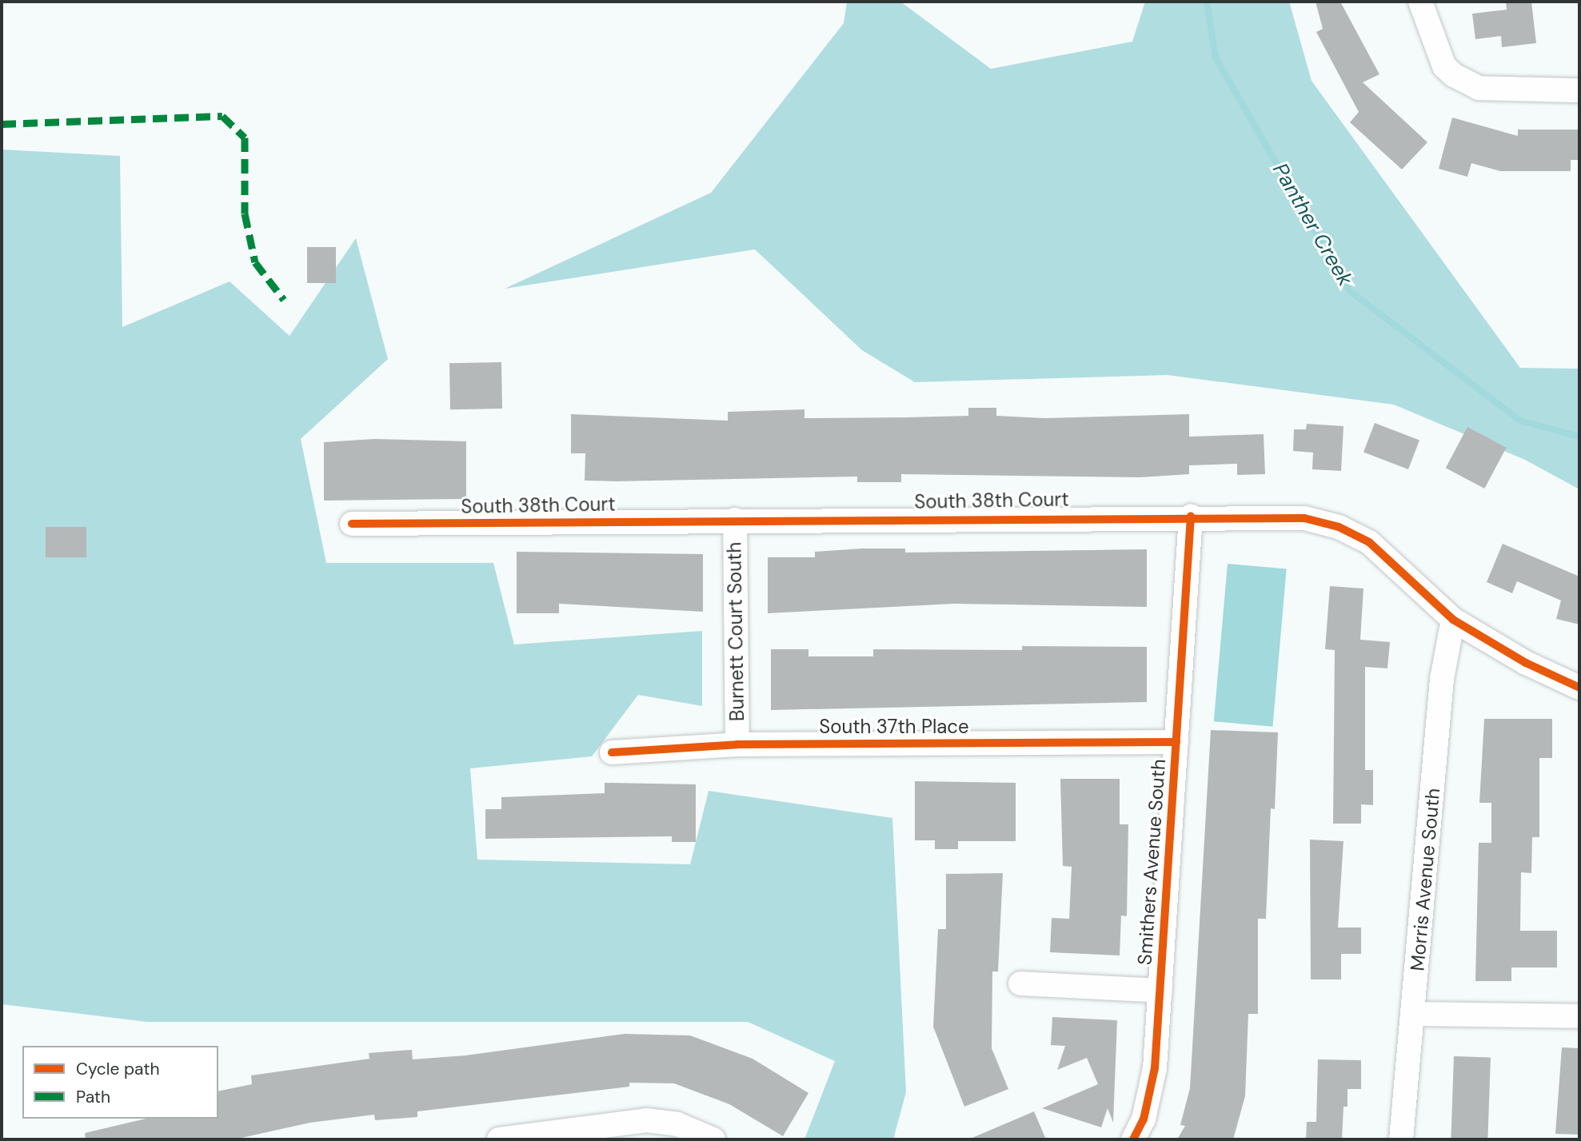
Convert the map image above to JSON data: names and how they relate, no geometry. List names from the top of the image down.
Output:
{
  "streets": {
    "street": [
      "South 38th Court",
      "Burnett Court South",
      "South 37th Place",
      "Smithers Avenue South",
      "Morris Avenue South"
    ]
  },
  "crossings": [
    ["South 38th Court", "Burnett Court South"],
    ["South 38th Court", "Smithers Avenue South"],
    ["South 38th Court", "Morris Avenue South"],
    ["Burnett Court South", "South 37th Place"],
    ["South 37th Place", "Smithers Avenue South"]
  ],
  "water": ["Panther Creek"],
  "legend": ["Cycle path", "Path"]
}
